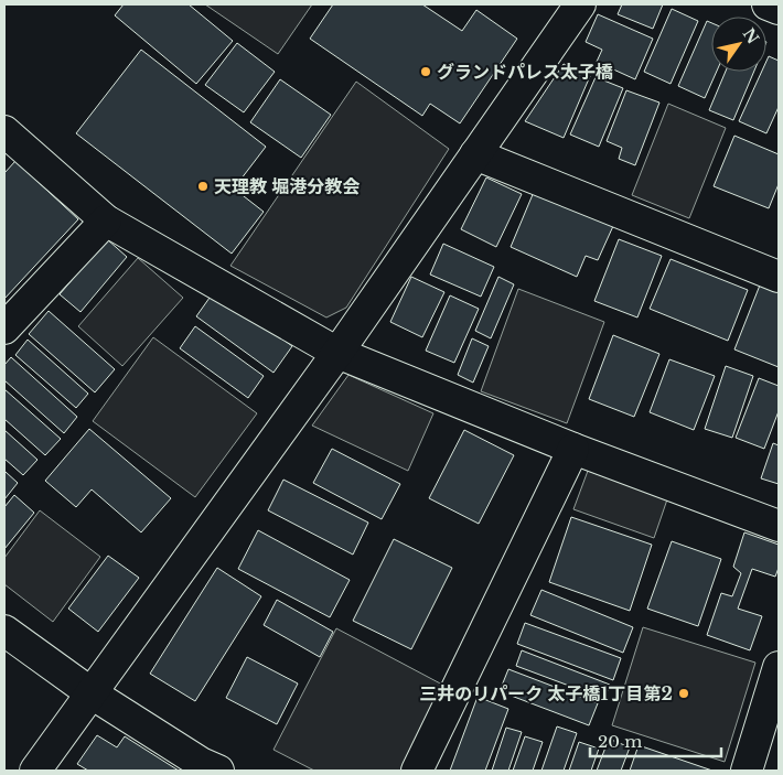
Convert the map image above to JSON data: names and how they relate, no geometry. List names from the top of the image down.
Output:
{
  "places": ["グランドパレス太子橋", "天理教 堀港分教会", "三井のリパーク 太子橋1丁目第2"],
  "scale_bar": "20 m",
  "north": "top right"
}
